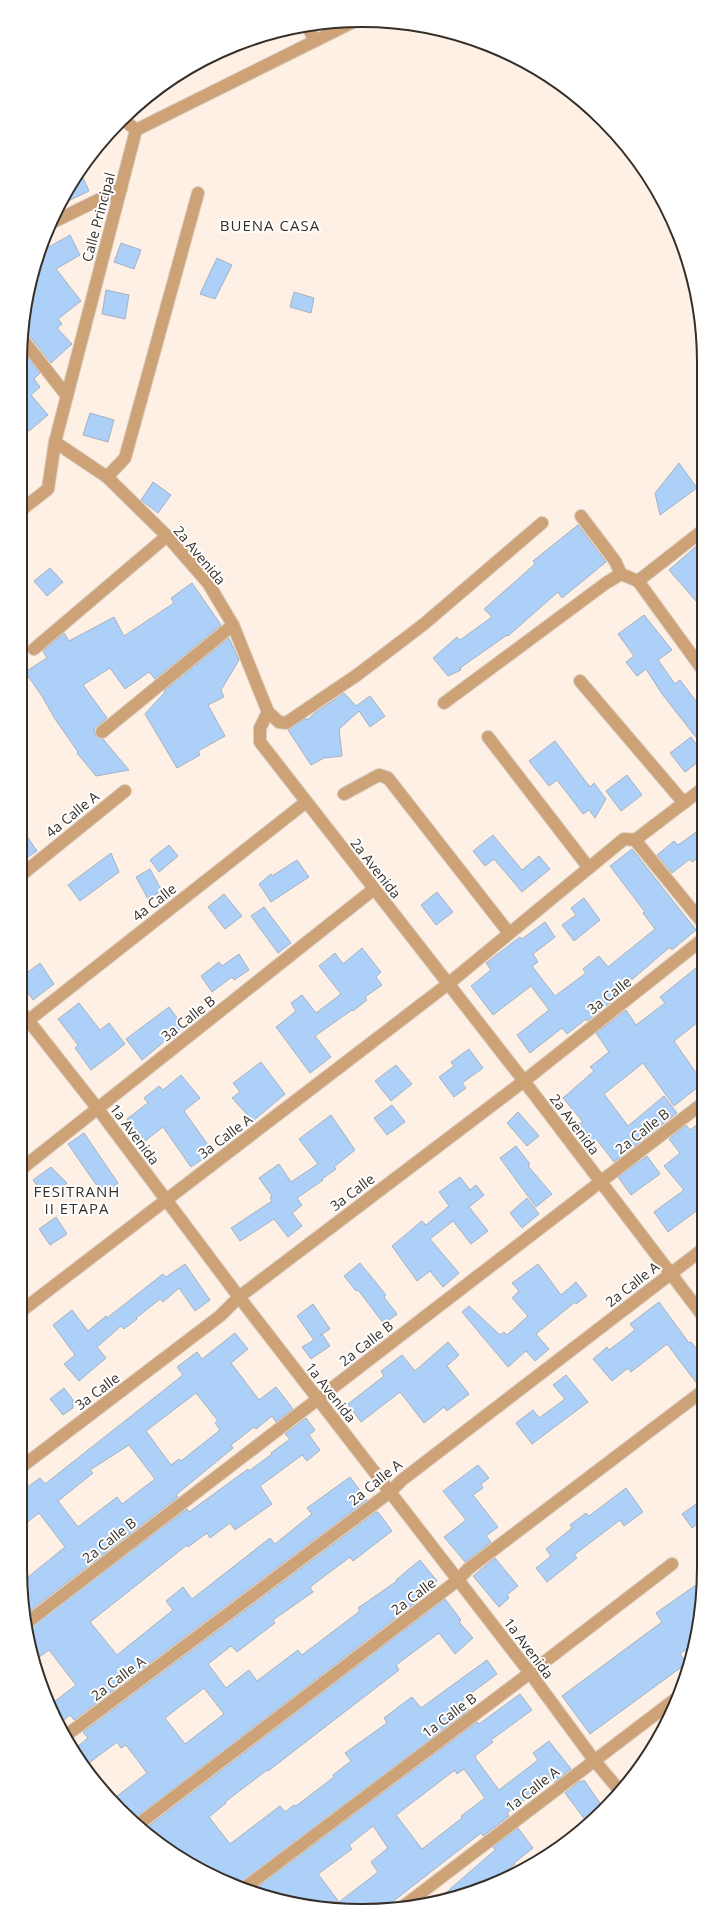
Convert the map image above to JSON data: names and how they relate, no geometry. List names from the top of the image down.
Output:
{
  "streets": {
    "street": [
      "Calle Principal",
      "2a Avenida",
      "4a Calle A",
      "4a Calle",
      "3a Calle",
      "3a Calle B",
      "2a Calle B",
      "1a Avenida",
      "3a Calle A",
      "2a Calle A",
      "2a Calle",
      "1a Calle B",
      "1a Calle A"
    ]
  },
  "crossings": [
    ["Calle Principal", "2a Avenida"],
    ["2a Avenida", "4a Calle"],
    ["2a Avenida", "3a Calle"],
    ["2a Avenida", "3a Calle B"],
    ["2a Avenida", "2a Calle B"],
    ["2a Avenida", "3a Calle A"],
    ["2a Avenida", "2a Calle A"],
    ["3a Calle", "1a Avenida"],
    ["3a Calle B", "1a Avenida"],
    ["2a Calle B", "1a Avenida"],
    ["1a Avenida", "3a Calle A"],
    ["1a Avenida", "2a Calle A"],
    ["1a Avenida", "2a Calle"],
    ["1a Avenida", "1a Calle B"],
    ["1a Avenida", "1a Calle A"]
  ],
  "districts": ["BUENA CASA", "FESITRANH II ETAPA"]
}
